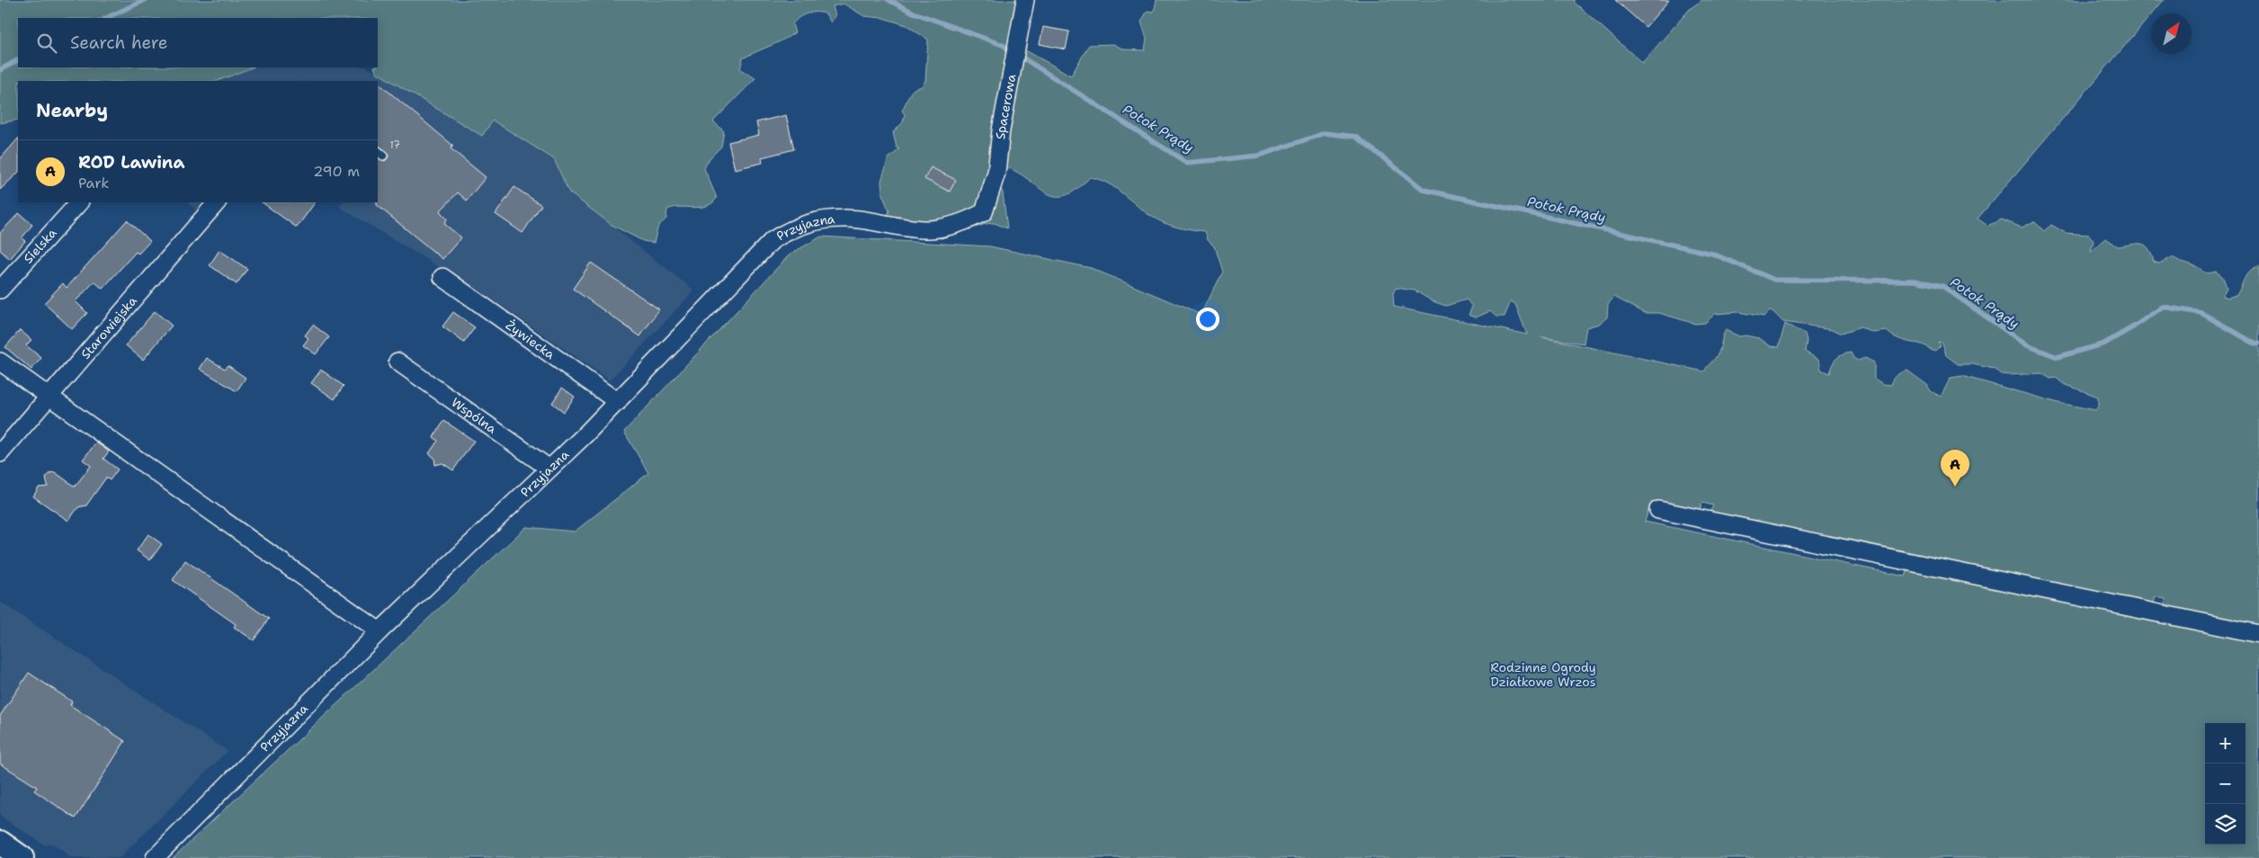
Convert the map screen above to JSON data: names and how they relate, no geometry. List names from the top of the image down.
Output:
{
  "streets": {
    "street": [
      "Spacerowa",
      "Przyjazna",
      "Sielska",
      "Starowiejska",
      "Żywiecka",
      "Wspólna"
    ]
  },
  "crossings": [
    ["Spacerowa", "Przyjazna"],
    ["Przyjazna", "Żywiecka"],
    ["Przyjazna", "Wspólna"]
  ],
  "water": ["Potok Prądy"],
  "parks": ["Rodzinne Ogrody Działkowe Wrzos"],
  "house_numbers": ["17"],
  "north": "top right",
  "page": {
    "search": "Search here",
    "heading": "Nearby",
    "list": [
      {
        "mark": "A",
        "name": "ROD Lawina",
        "note": "Park",
        "value": "290 m"
      }
    ],
    "pins": "A",
    "map_buttons": ["+", "−"]
  }
}
